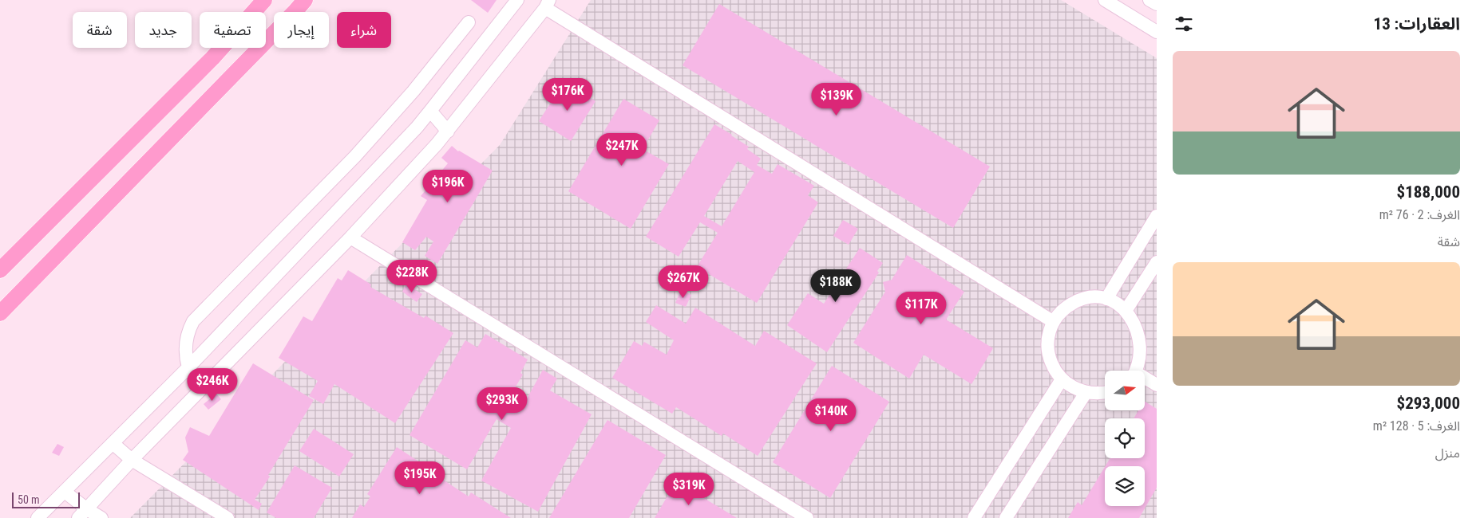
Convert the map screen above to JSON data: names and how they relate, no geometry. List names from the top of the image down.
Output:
{
  "scale_bar": "50 m",
  "north": "right",
  "page": {
    "heading": "العقارات: 13",
    "chip": [
      "شراء",
      "إيجار",
      "تصفية",
      "جديد",
      "شقة"
    ],
    "list": [
      {
        "name": "$188,000",
        "note": "الغرف: 2 · 76 m² · شقة"
      },
      {
        "name": "$293,000",
        "note": "الغرف: 5 · 128 m² · منزل"
      }
    ],
    "price": [
      "$176K",
      "$139K",
      "$247K",
      "$196K",
      "$228K",
      "$267K",
      "$188K",
      "$117K",
      "$246K",
      "$293K",
      "$140K",
      "$195K",
      "$319K"
    ],
    "scale": "50 m"
  }
}
